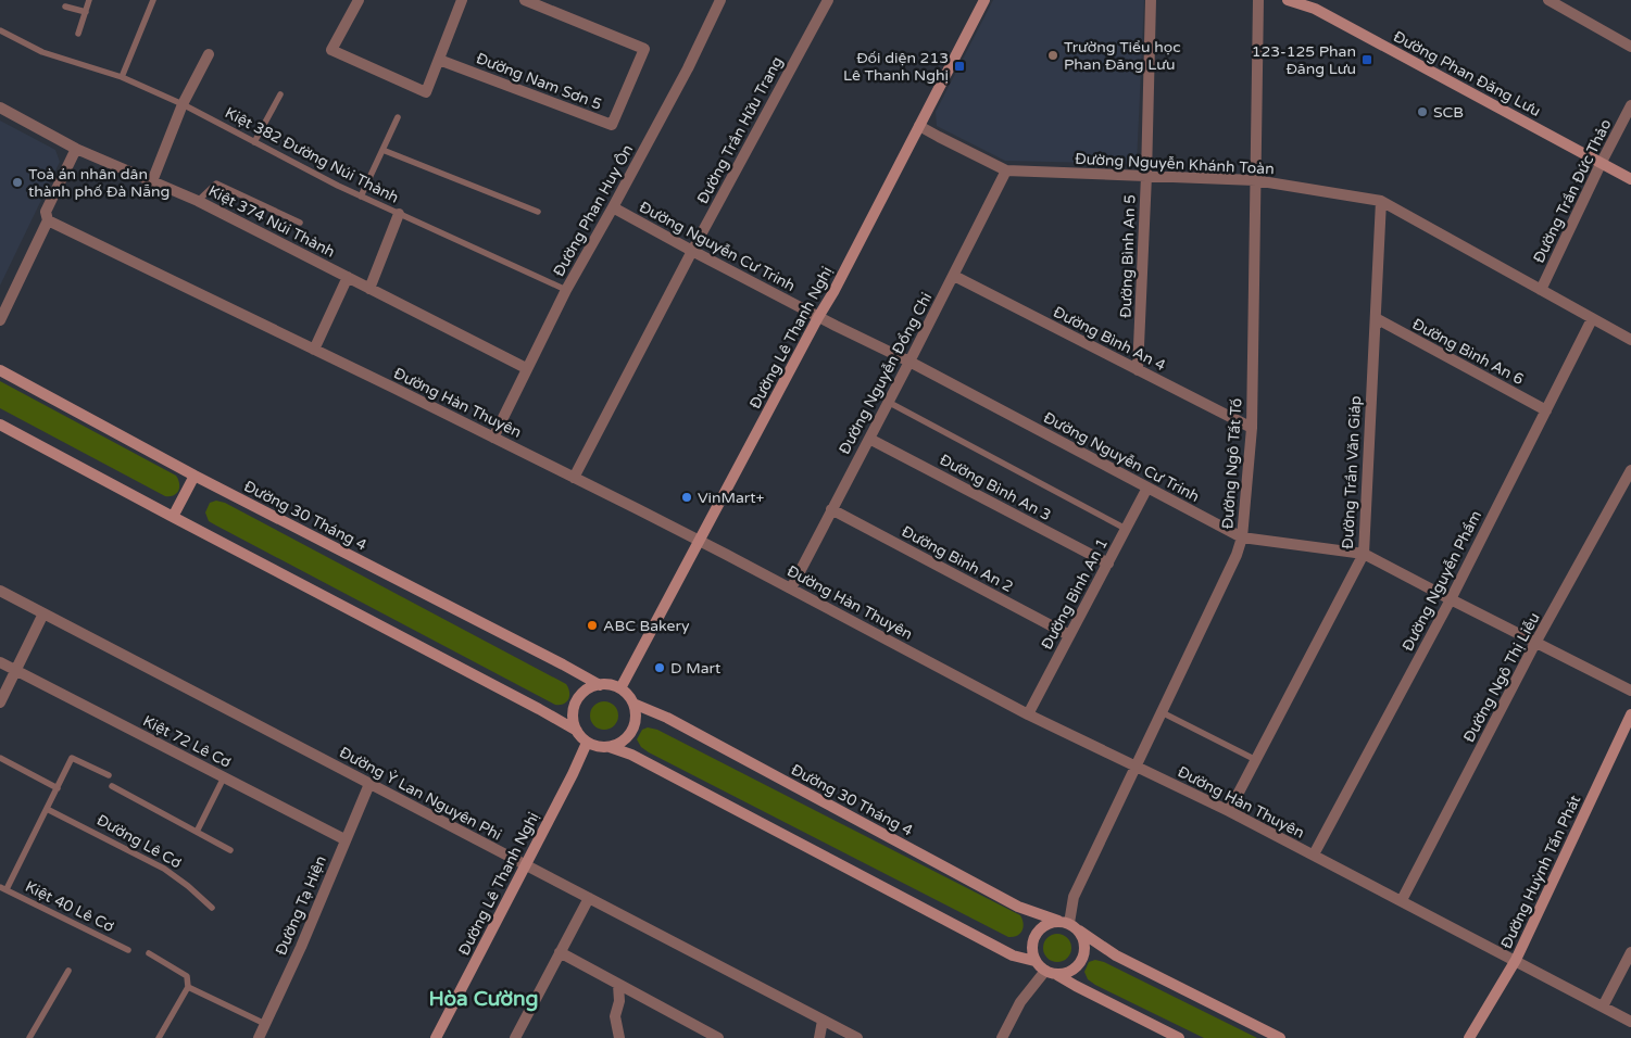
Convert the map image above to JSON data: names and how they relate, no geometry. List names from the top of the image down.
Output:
{
  "streets": {
    "street": [
      "Đường Phan Đăng Lưu",
      "Đường Nam Sơn 5",
      "Đường Trần Hữu Trang",
      "Đường Nguyễn Khánh Toàn",
      "Đường Trần Đức Thảo",
      "Đường Phan Huy Ôn",
      "Kiệt 374 Núi Thành",
      "Đường Nguyễn Cư Trinh",
      "Đường Bình An 5",
      "Đường Lê Thanh Nghị",
      "Đường Bình An 4",
      "Đường Bình An 6",
      "Đường Nguyễn Đổng Chi",
      "Đường Hàn Thuyên",
      "Đường Ngô Tất Tố",
      "Đường Trần Văn Giáp",
      "Đường Bình An 3",
      "Đường 30 Tháng 4",
      "Đường Bình An 2",
      "Đường Nguyễn Phẩm",
      "Đường Bình An 1",
      "Đường Ngô Thị Liễu",
      "Kiệt 72 Lê Cơ",
      "Đường Ỷ Lan Nguyên Phi",
      "Đường Huỳnh Tấn Phát",
      "Đường Tạ Hiện"
    ],
    "lane": ["Kiệt 382 Đường Núi Thành", "Đường Lê Cơ", "Kiệt 40 Lê Cơ"]
  },
  "crossings": [
    ["Đường Phan Đăng Lưu", "Đường Trần Đức Thảo"],
    ["Đường Trần Hữu Trang", "Đường Nguyễn Cư Trinh"],
    ["Đường Trần Hữu Trang", "Đường Hàn Thuyên"],
    ["Kiệt 382 Đường Núi Thành", "Đường Phan Huy Ôn"],
    ["Đường Nguyễn Khánh Toàn", "Đường Trần Đức Thảo"],
    ["Đường Nguyễn Khánh Toàn", "Đường Bình An 5"],
    ["Đường Nguyễn Khánh Toàn", "Đường Lê Thanh Nghị"],
    ["Đường Nguyễn Khánh Toàn", "Đường Nguyễn Đổng Chi"],
    ["Đường Nguyễn Khánh Toàn", "Đường Ngô Tất Tố"],
    ["Đường Nguyễn Khánh Toàn", "Đường Trần Văn Giáp"],
    ["Đường Nguyễn Khánh Toàn", "Đường Nguyễn Phẩm"],
    ["Đường Phan Huy Ôn", "Kiệt 374 Núi Thành"],
    ["Đường Phan Huy Ôn", "Đường Nguyễn Cư Trinh"],
    ["Đường Phan Huy Ôn", "Đường Hàn Thuyên"],
    ["Đường Nguyễn Cư Trinh", "Đường Lê Thanh Nghị"],
    ["Đường Nguyễn Cư Trinh", "Đường Nguyễn Đổng Chi"],
    ["Đường Nguyễn Cư Trinh", "Đường Ngô Tất Tố"],
    ["Đường Nguyễn Cư Trinh", "Đường Trần Văn Giáp"],
    ["Đường Nguyễn Cư Trinh", "Đường Nguyễn Phẩm"],
    ["Đường Nguyễn Cư Trinh", "Đường Bình An 1"],
    ["Đường Nguyễn Cư Trinh", "Đường Ngô Thị Liễu"],
    ["Đường Bình An 5", "Đường Bình An 4"],
    ["Đường Lê Thanh Nghị", "Đường Hàn Thuyên"],
    ["Đường Lê Thanh Nghị", "Đường 30 Tháng 4"],
    ["Đường Lê Thanh Nghị", "Đường Ỷ Lan Nguyên Phi"],
    ["Đường Bình An 4", "Đường Nguyễn Đổng Chi"],
    ["Đường Bình An 4", "Đường Ngô Tất Tố"],
    ["Đường Bình An 6", "Đường Trần Văn Giáp"],
    ["Đường Bình An 6", "Đường Nguyễn Phẩm"],
    ["Đường Nguyễn Đổng Chi", "Đường Hàn Thuyên"],
    ["Đường Nguyễn Đổng Chi", "Đường Bình An 3"],
    ["Đường Nguyễn Đổng Chi", "Đường Bình An 2"],
    ["Đường Hàn Thuyên", "Đường Ngô Tất Tố"],
    ["Đường Hàn Thuyên", "Đường Trần Văn Giáp"],
    ["Đường Hàn Thuyên", "Đường Nguyễn Phẩm"],
    ["Đường Hàn Thuyên", "Đường Bình An 1"],
    ["Đường Hàn Thuyên", "Đường Ngô Thị Liễu"],
    ["Đường Hàn Thuyên", "Đường Huỳnh Tấn Phát"],
    ["Đường Ngô Tất Tố", "Đường 30 Tháng 4"],
    ["Đường Bình An 3", "Đường Bình An 1"],
    ["Đường Bình An 2", "Đường Bình An 1"],
    ["Kiệt 72 Lê Cơ", "Đường Tạ Hiện"],
    ["Đường Ỷ Lan Nguyên Phi", "Đường Tạ Hiện"]
  ],
  "districts": ["Hòa Cường"],
  "places": {
    "other": [
      "Trường Tiểu học Phan Đăng Lưu",
      "SCB",
      "Toà án nhân dân thành phố Đà Nẵng",
      "VinMart+",
      "ABC Bakery",
      "D Mart"
    ],
    "transit": ["123-125 Phan Đăng Lưu", "Đối diện 213 Lê Thanh Nghị"]
  }
}
